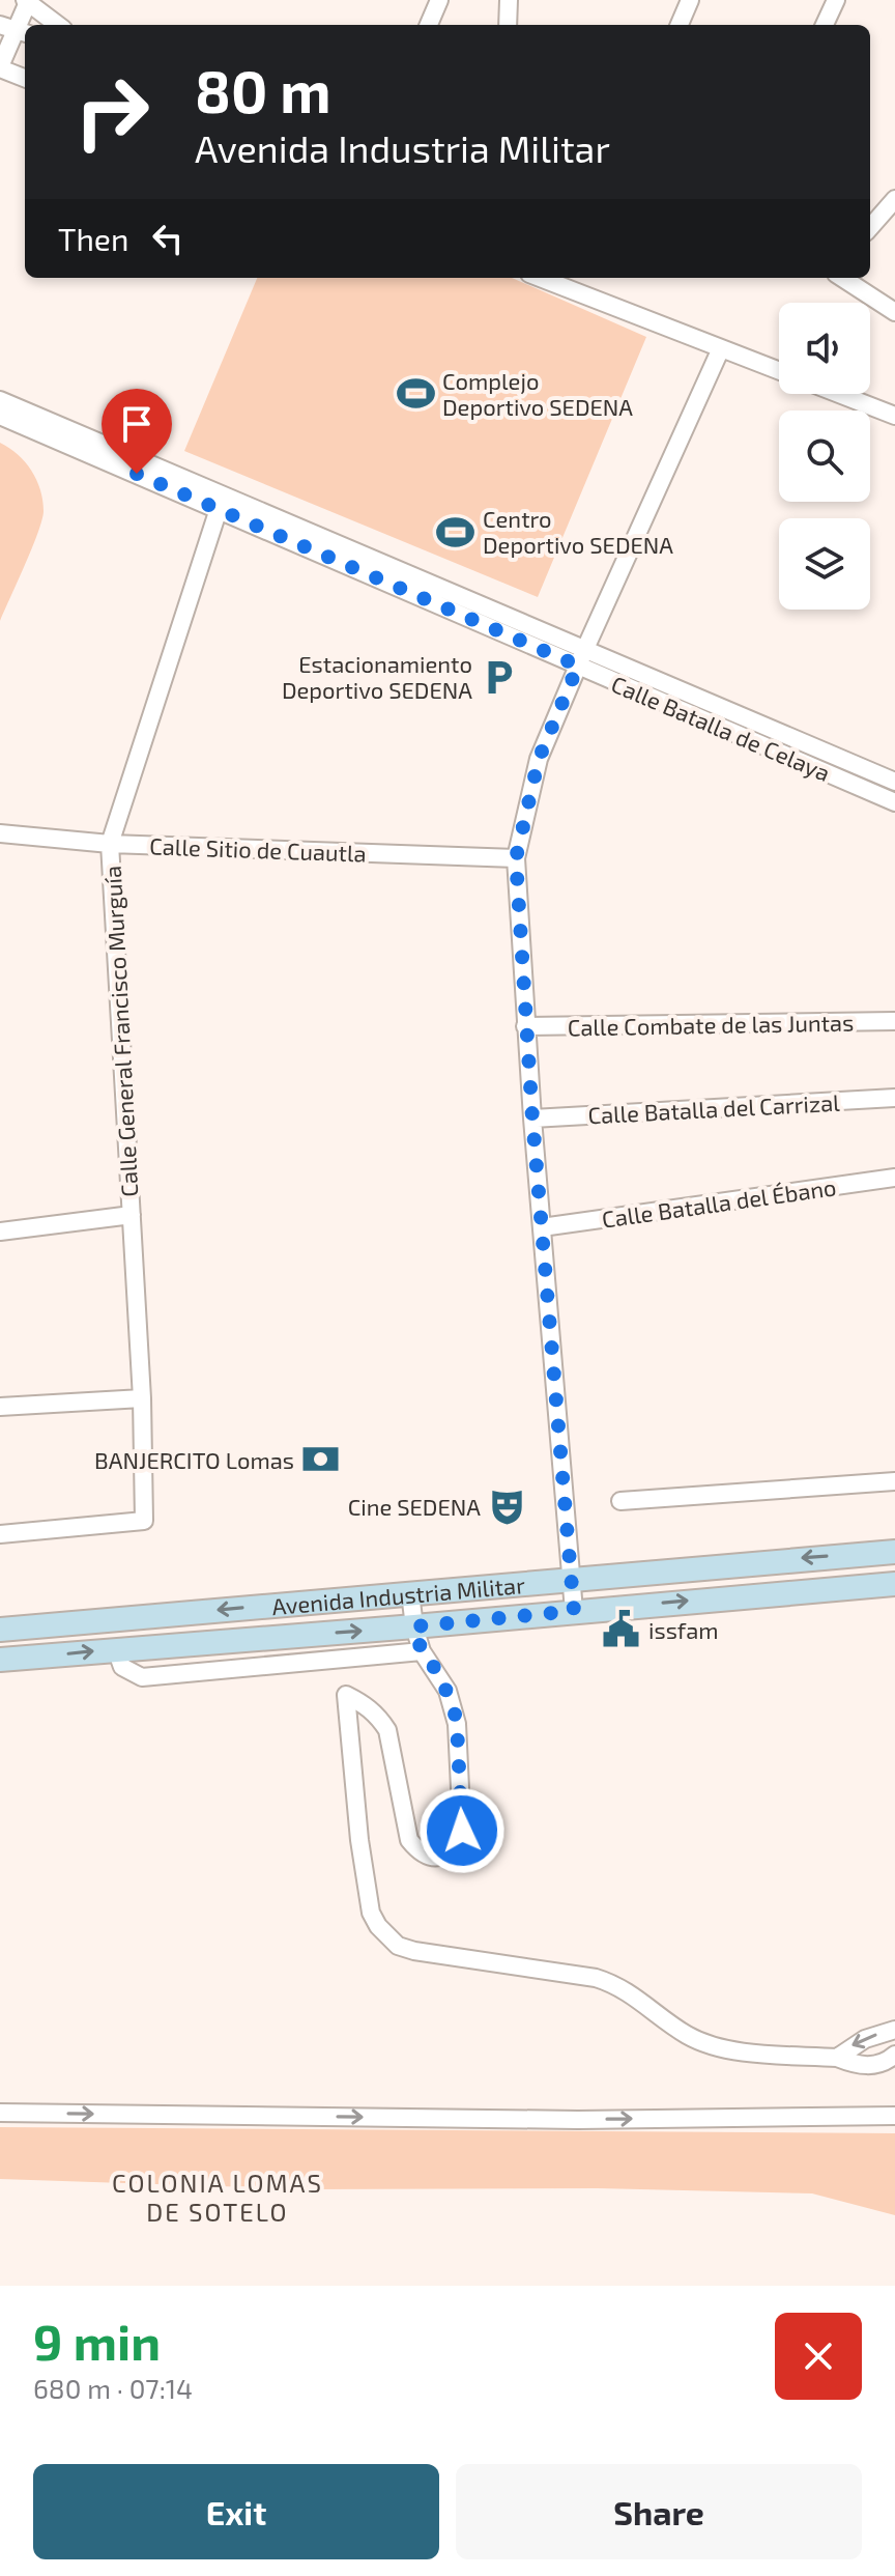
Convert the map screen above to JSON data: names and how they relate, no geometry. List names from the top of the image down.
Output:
{
  "streets": {
    "main road": ["Avenida Industria Militar"],
    "street": [
      "Calle Batalla de Celaya",
      "Calle Sitio de Cuautla",
      "Calle Combate de las Juntas",
      "Calle General Francisco Murguía",
      "Calle Batalla del Carrizal",
      "Calle Batalla del Ébano"
    ]
  },
  "crossings": [
    ["Calle Batalla de Celaya", "Calle General Francisco Murguía"],
    ["Calle Sitio de Cuautla", "Calle General Francisco Murguía"]
  ],
  "districts": ["COLONIA LOMAS DE SOTELO"],
  "places": {
    "sports": ["Complejo Deportivo SEDENA", "Centro Deportivo SEDENA"],
    "parking": ["Estacionamiento Deportivo SEDENA"],
    "bank": ["BANJERCITO Lomas"],
    "theatre": ["Cine SEDENA"],
    "public building": ["issfam"]
  },
  "page": {
    "turn": ["80 m", "Avenida Industria Militar"],
    "then": "Then",
    "heading": ["9 min", "680 m · 07:14"],
    "buttons": ["Exit", "Share"]
  }
}
